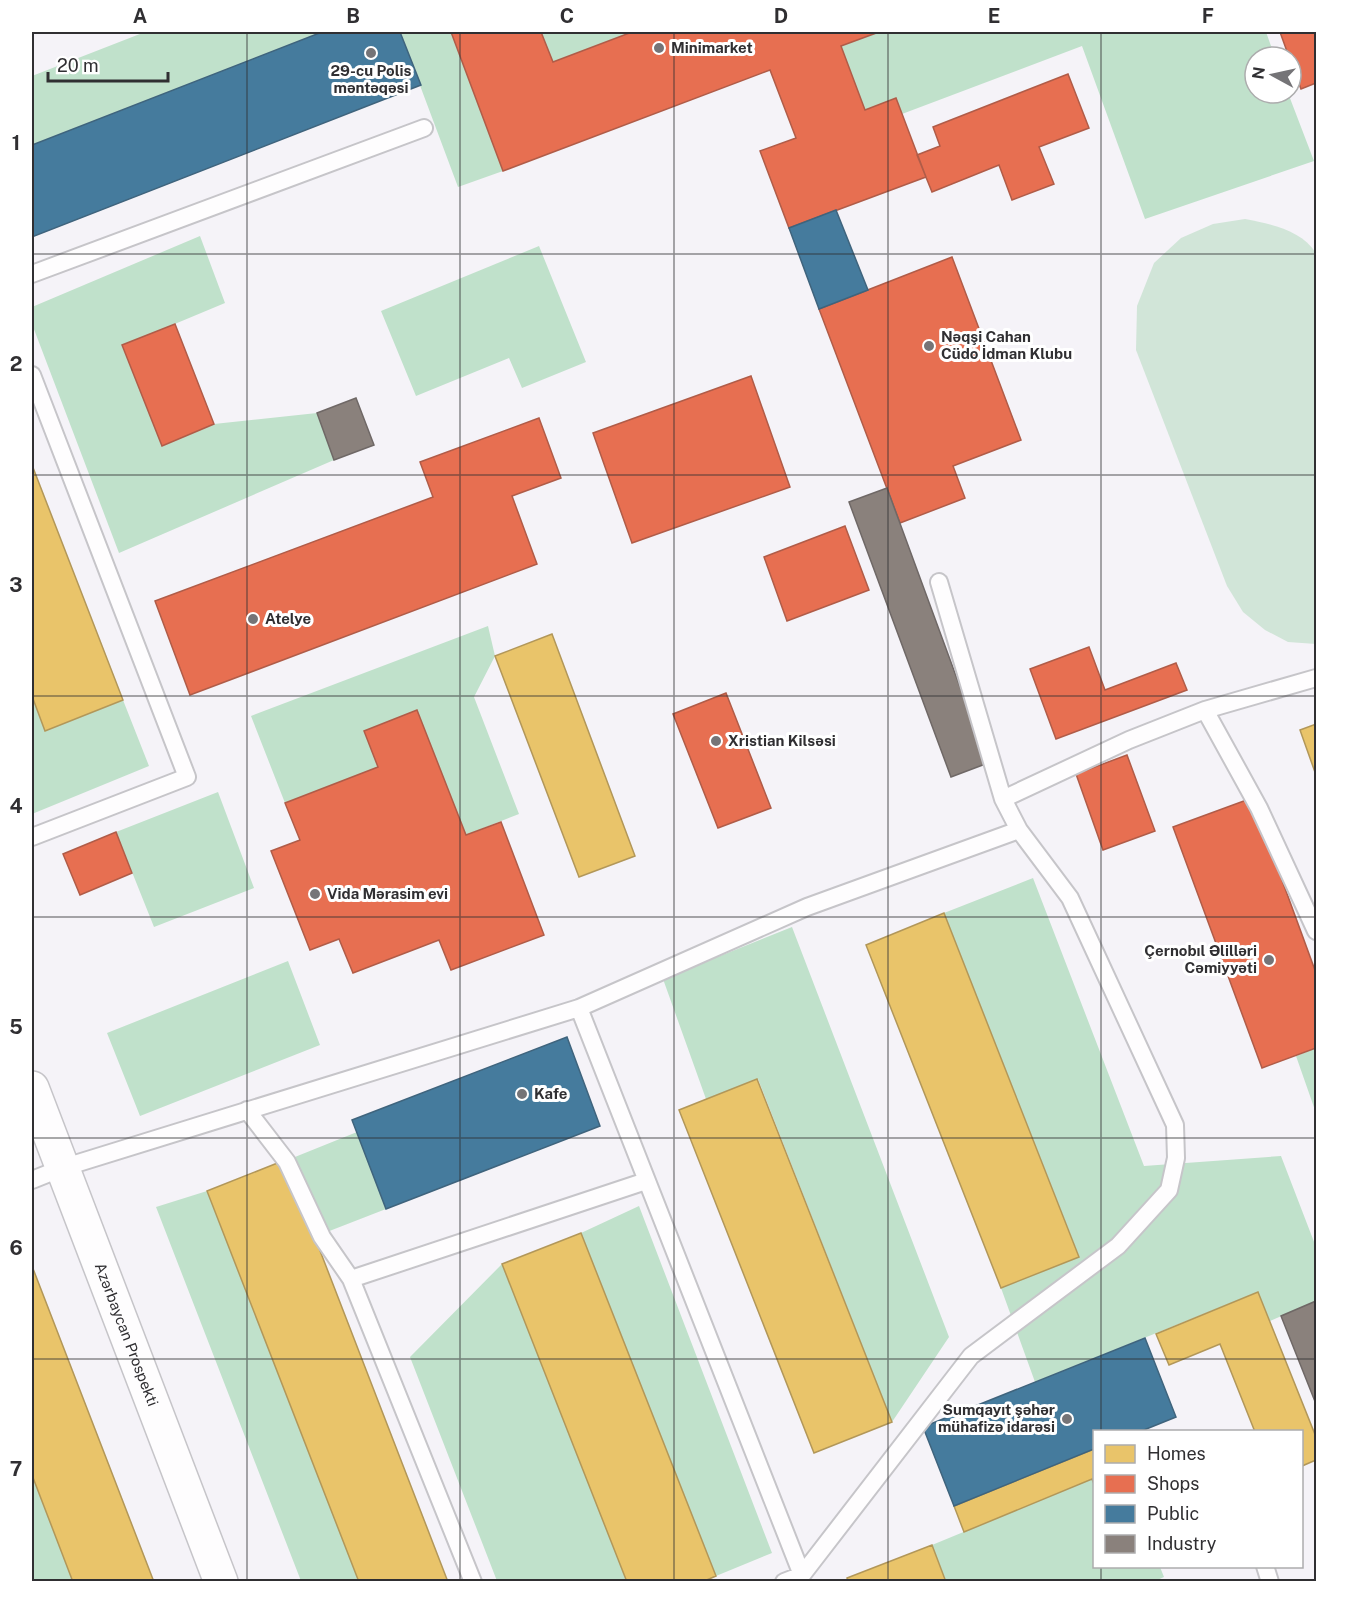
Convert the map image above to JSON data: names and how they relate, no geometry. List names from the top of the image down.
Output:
{
  "streets": {
    "street": ["Azərbaycan Prospekti"]
  },
  "places": [
    "Minimarket",
    "29-cu Polis məntəqəsi",
    "Nəqşi Cahan Cüdo İdman Klubu",
    "Atelye",
    "Xristian Kilsəsi",
    "Vida Mərasim evi",
    "Çernobıl Əlilləri Cəmiyyəti",
    "Kafe",
    "Sumqayıt şəhər mühafizə idarəsi"
  ],
  "legend": [
    "Homes",
    "Shops",
    "Public",
    "Industry"
  ],
  "scale_bar": "20 m",
  "north": "left",
  "grid": {
    "columns": [
      "A",
      "B",
      "C",
      "D",
      "E",
      "F"
    ],
    "rows": [
      "1",
      "2",
      "3",
      "4",
      "5",
      "6",
      "7"
    ]
  }
}
